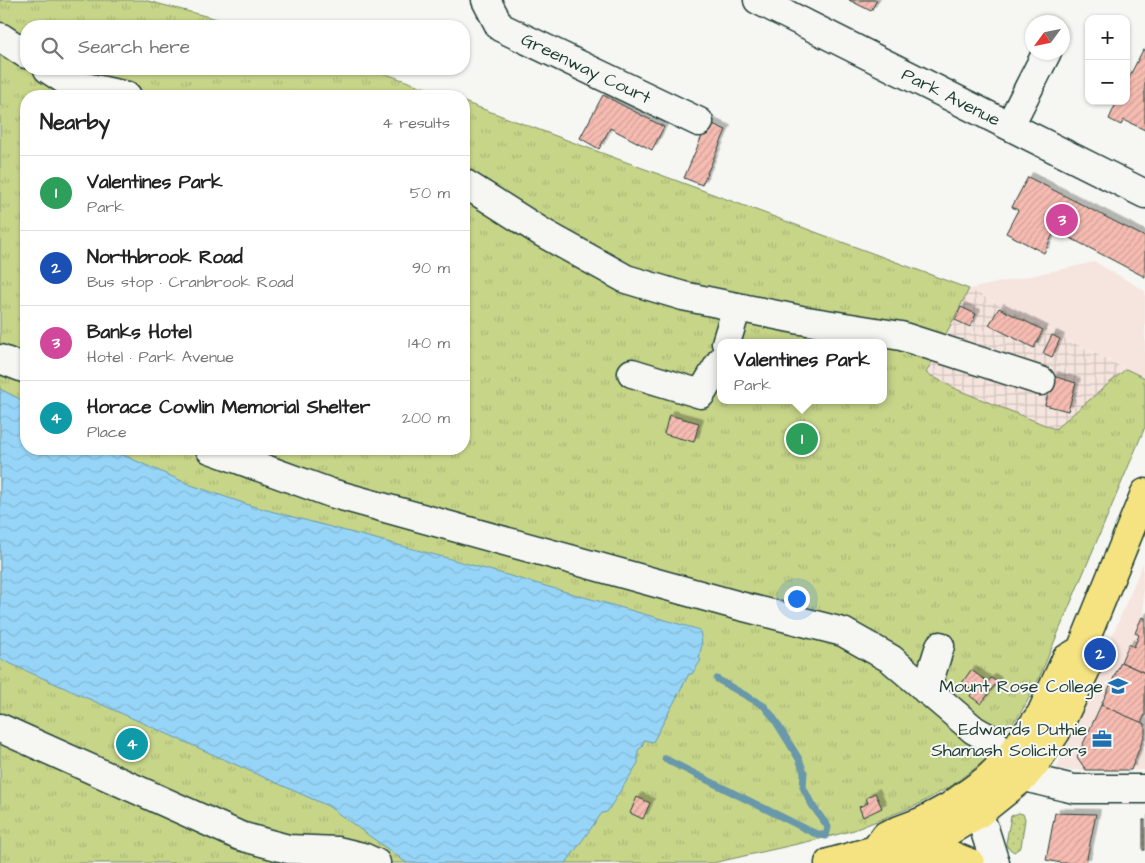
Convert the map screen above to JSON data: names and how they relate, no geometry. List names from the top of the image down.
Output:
{
  "streets": {
    "street": ["Greenway Court", "Park Avenue"]
  },
  "places": {
    "school or university": ["Mount Rose College"],
    "office": ["Edwards Duthie Shamash Solicitors"]
  },
  "north": "bottom left",
  "page": {
    "map_buttons": ["+", "−"],
    "search": "Search here",
    "heading": ["Nearby", "4 results"],
    "list": [
      {
        "mark": "1",
        "name": "Valentines Park",
        "note": "Park",
        "value": "50 m"
      },
      {
        "mark": "2",
        "name": "Northbrook Road",
        "note": "Bus stop · Cranbrook Road",
        "value": "90 m"
      },
      {
        "mark": "3",
        "name": "Banks Hotel",
        "note": "Hotel · Park Avenue",
        "value": "140 m"
      },
      {
        "mark": "4",
        "name": "Horace Cowlin Memorial Shelter",
        "note": "Place",
        "value": "200 m"
      }
    ],
    "pins": [
      "3",
      "1",
      "2",
      "4"
    ],
    "popup": ["Valentines Park", "Park"]
  }
}
